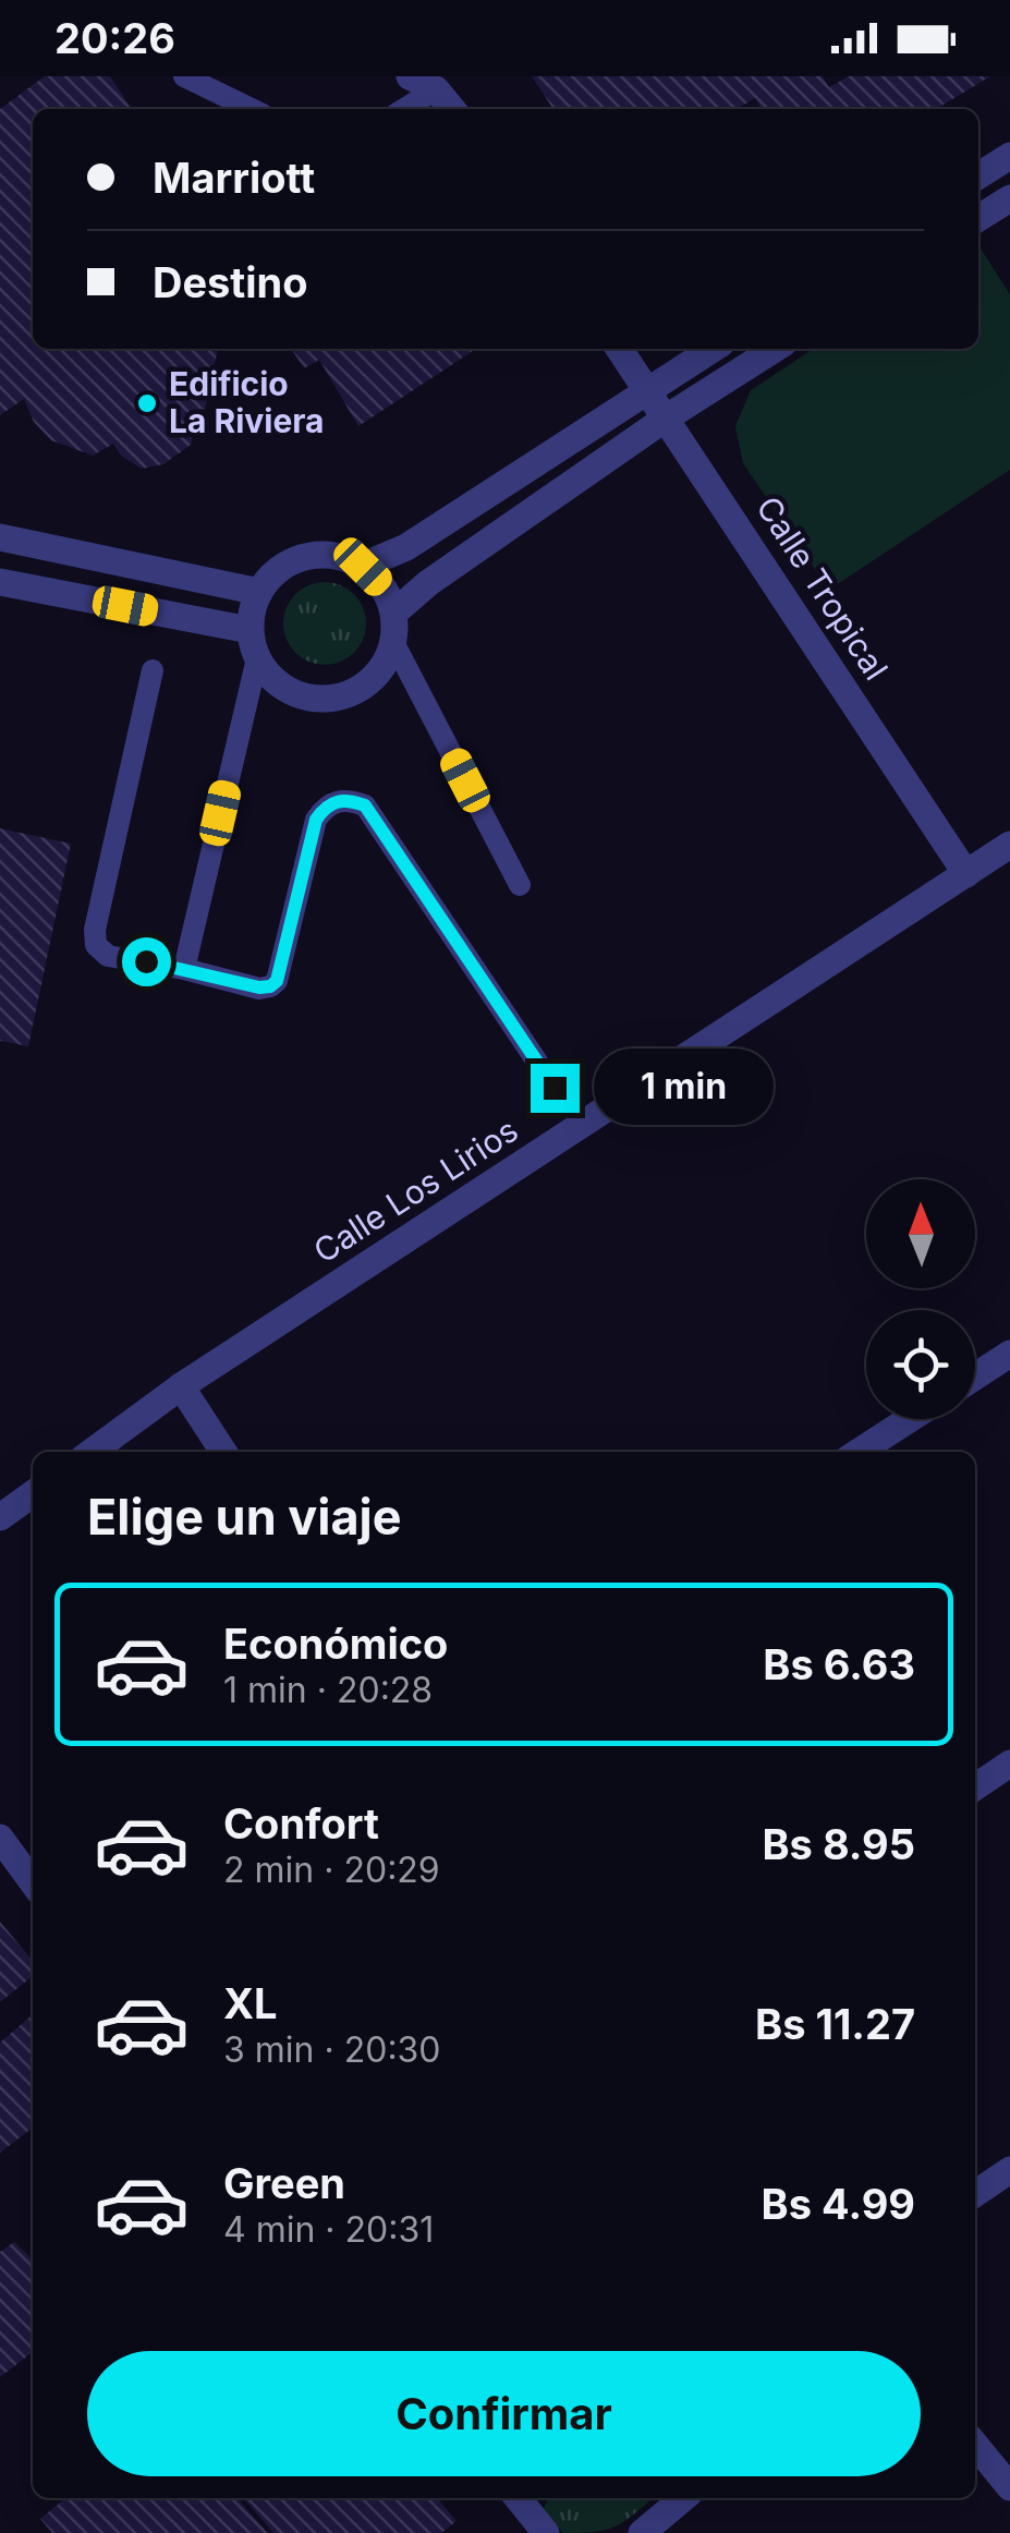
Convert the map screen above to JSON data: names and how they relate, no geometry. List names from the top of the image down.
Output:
{
  "streets": {
    "street": ["Calle Tropical", "Calle Los Lirios"]
  },
  "crossings": [
    ["Calle Tropical", "Calle Los Lirios"]
  ],
  "places": ["Edificio La Riviera"],
  "north": "top",
  "page": {
    "status": "20:26",
    "banner": ["Marriott", "Destino"],
    "bubble": "1 min",
    "heading": "Elige un viaje",
    "list": [
      {
        "name": "Económico",
        "note": "1 min · 20:28",
        "value": "Bs 6.63"
      },
      {
        "name": "Confort",
        "note": "2 min · 20:29",
        "value": "Bs 8.95"
      },
      {
        "name": "XL",
        "note": "3 min · 20:30",
        "value": "Bs 11.27"
      },
      {
        "name": "Green",
        "note": "4 min · 20:31",
        "value": "Bs 4.99"
      }
    ],
    "buttons": "Confirmar"
  }
}
